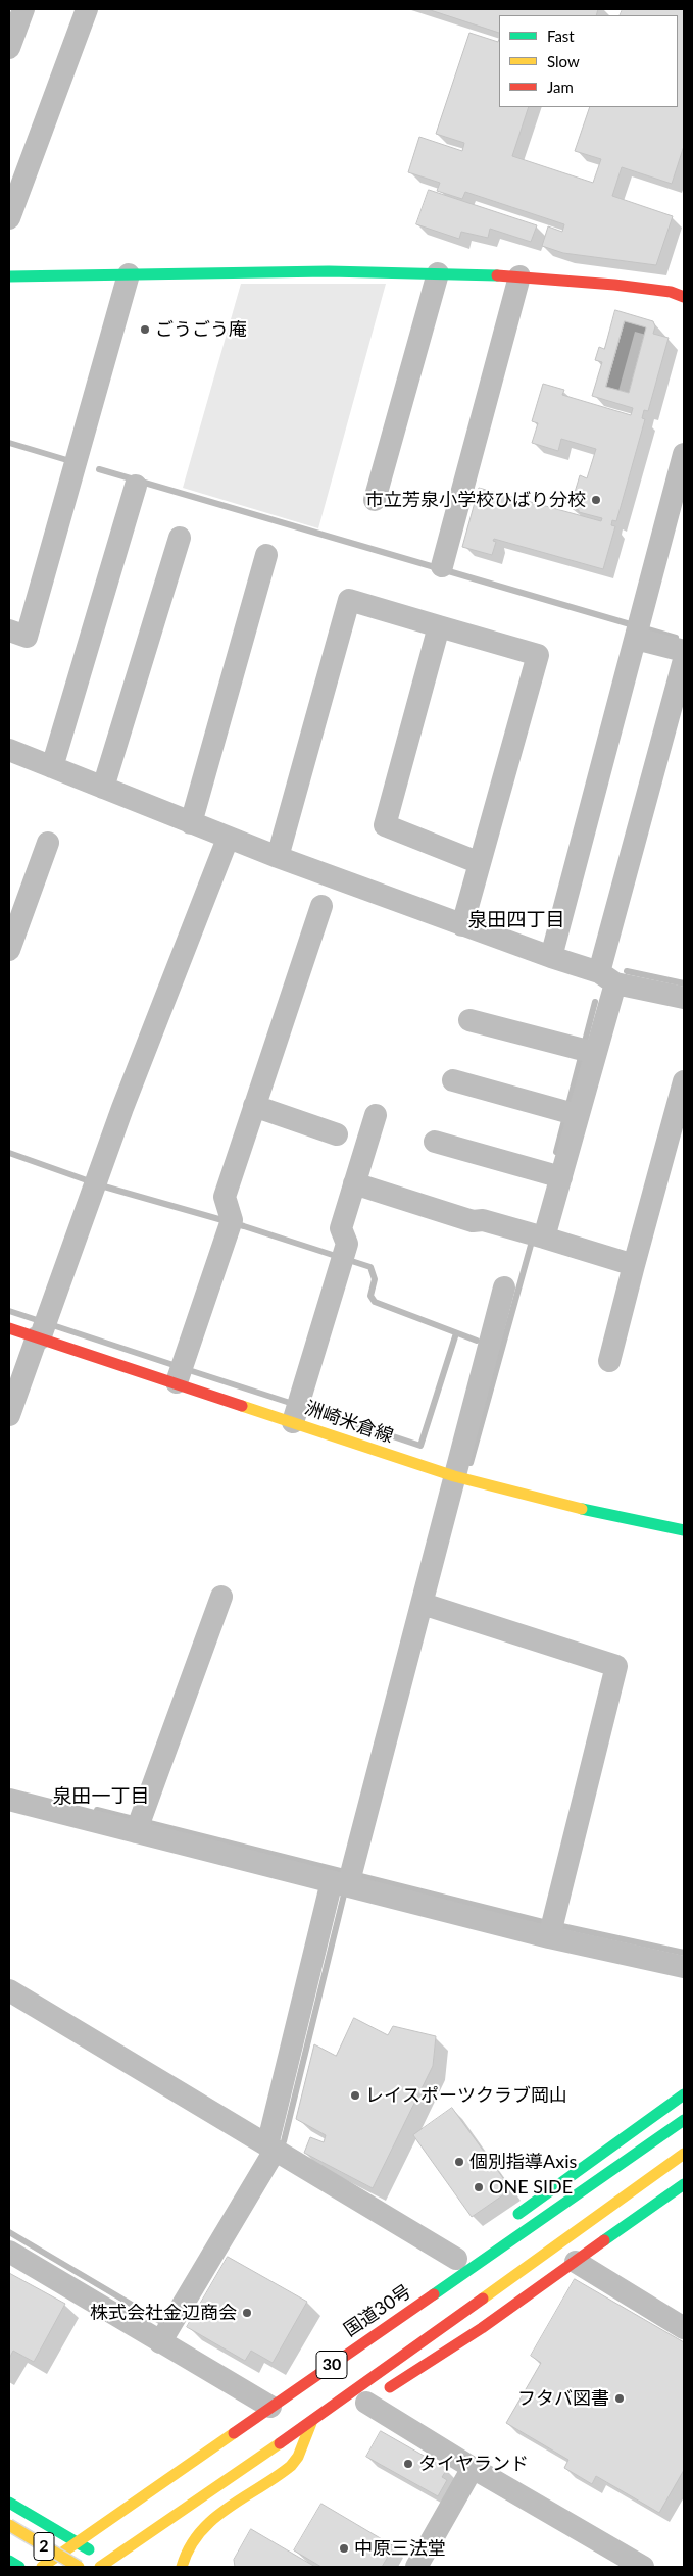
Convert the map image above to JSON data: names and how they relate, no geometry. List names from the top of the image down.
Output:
{
  "streets": {
    "main road": [
      "洲崎米倉線",
      "国道30号",
      "30",
      "2"
    ]
  },
  "districts": ["泉田四丁目", "泉田一丁目"],
  "places": [
    "ごうごう庵",
    "市立芳泉小学校ひばり分校",
    "レイスポーツクラブ岡山",
    "個別指導Axis",
    "ONE SIDE",
    "株式会社金辺商会",
    "フタバ図書",
    "タイヤランド",
    "中原三法堂"
  ],
  "legend": ["Fast", "Slow", "Jam"]
}
